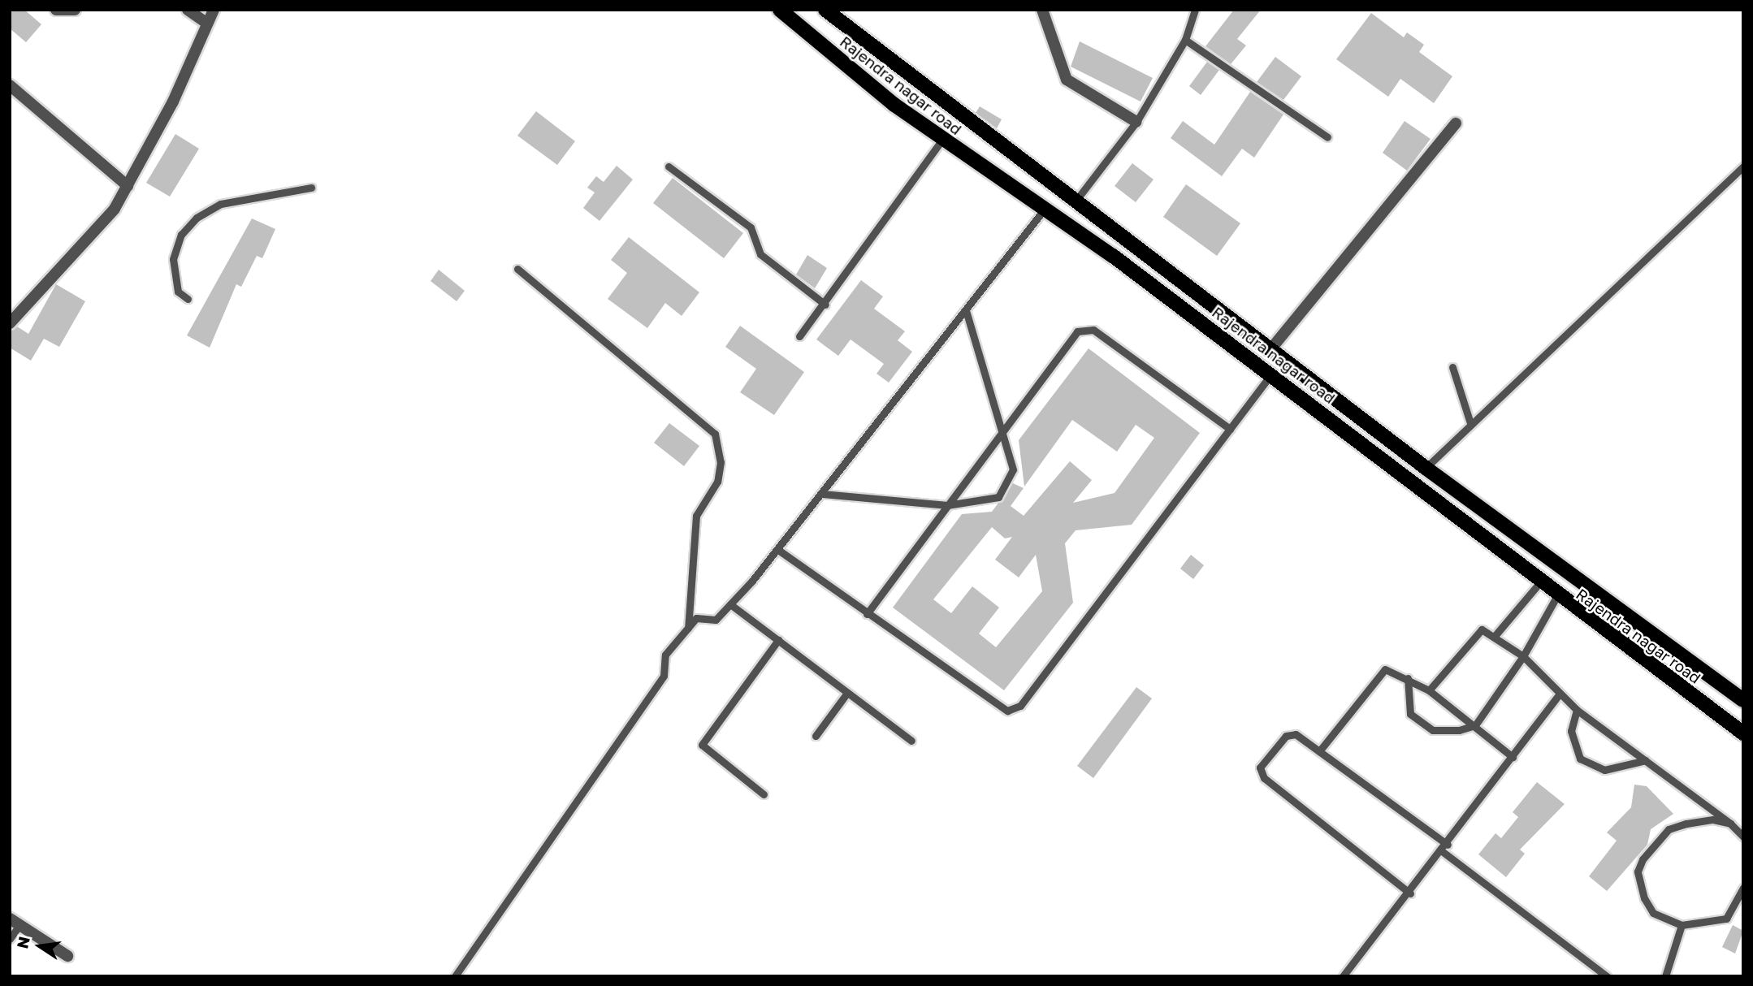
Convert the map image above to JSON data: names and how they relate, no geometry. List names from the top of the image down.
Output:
{
  "streets": {
    "main road": ["Rajendra nagar road"]
  },
  "north": "left"
}
